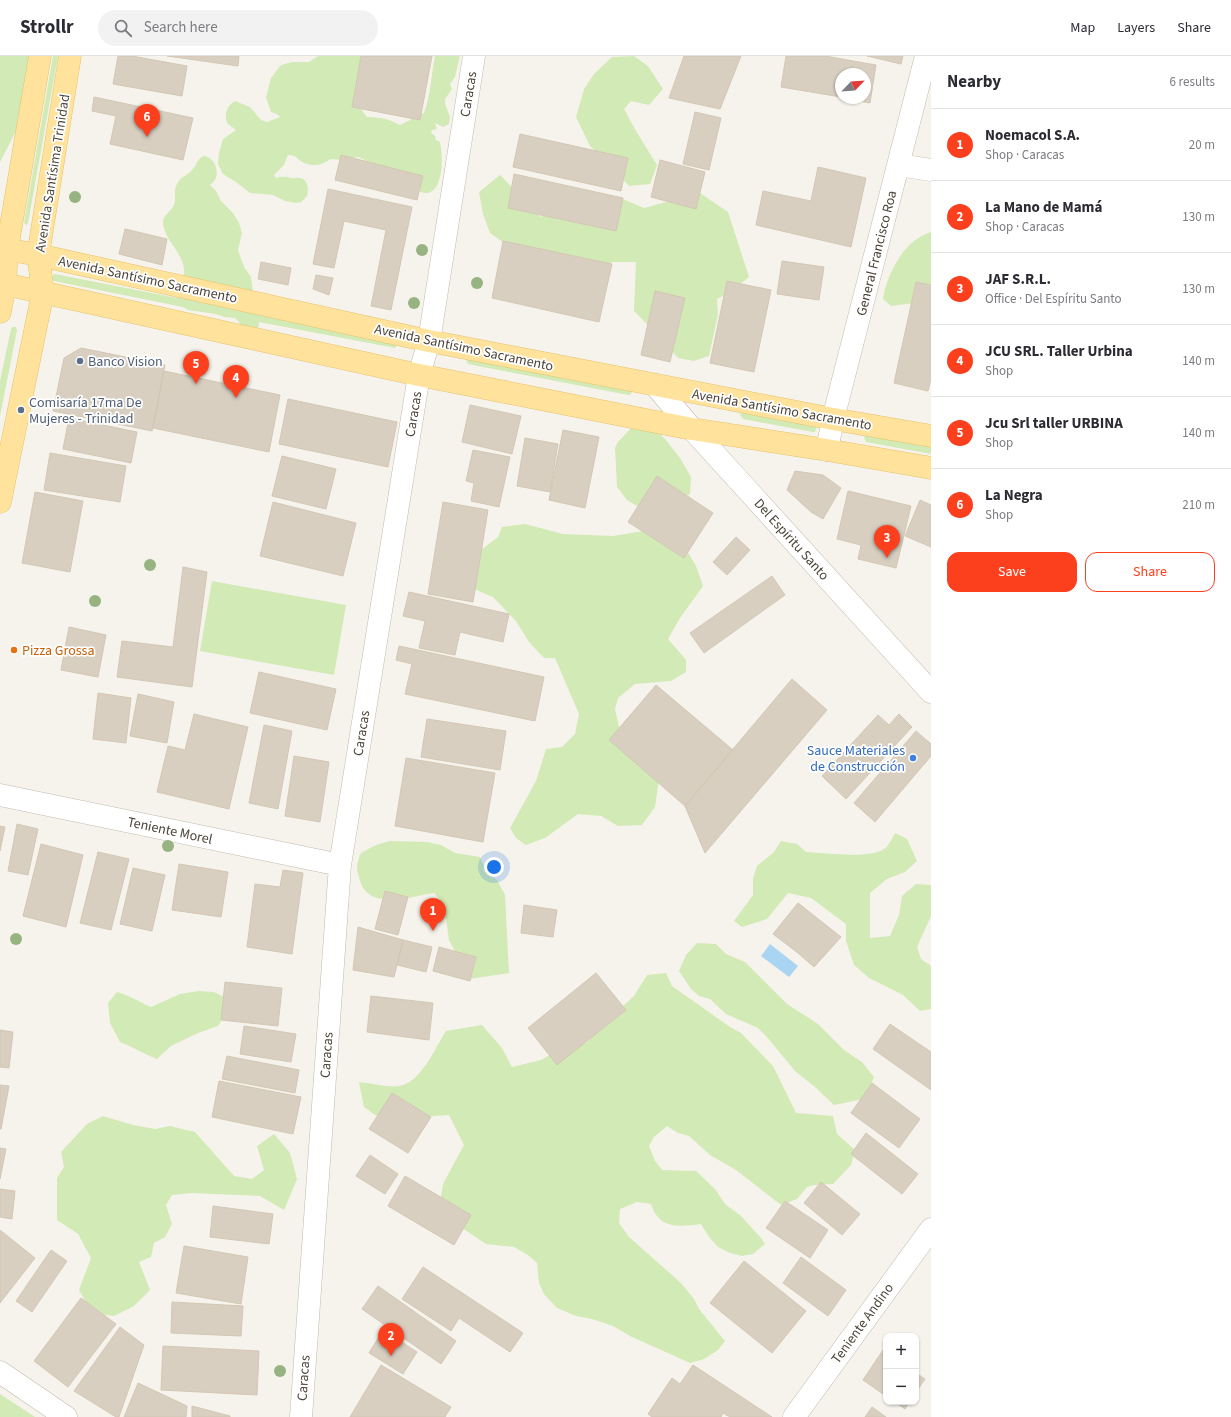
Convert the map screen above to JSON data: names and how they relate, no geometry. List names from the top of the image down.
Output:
{
  "streets": {
    "main road": ["Avenida Santísima Trinidad", "Avenida Santísimo Sacramento"],
    "street": [
      "Caracas",
      "General Francisco Roa",
      "Del Espíritu Santo",
      "Teniente Morel",
      "Teniente Andino"
    ]
  },
  "crossings": [
    ["Caracas", "Avenida Santísimo Sacramento"],
    ["Caracas", "Teniente Morel"],
    ["Avenida Santísima Trinidad", "Avenida Santísimo Sacramento"],
    ["General Francisco Roa", "Avenida Santísimo Sacramento"],
    ["Avenida Santísimo Sacramento", "Del Espíritu Santo"]
  ],
  "places": [
    "Banco Vision",
    "Comisaría 17ma De Mujeres - Trinidad",
    "Pizza Grossa",
    "Sauce Materiales de Construcción"
  ],
  "north": "top right",
  "page": {
    "header": "Strollr",
    "search": "Search here",
    "nav": ["Map", "Layers", "Share"],
    "heading": ["Nearby", "6 results"],
    "pins": [
      "6",
      "5",
      "4",
      "3",
      "1",
      "2"
    ],
    "list": [
      {
        "mark": "1",
        "name": "Noemacol S.A.",
        "note": "Shop · Caracas",
        "value": "20 m"
      },
      {
        "mark": "2",
        "name": "La Mano de Mamá",
        "note": "Shop · Caracas",
        "value": "130 m"
      },
      {
        "mark": "3",
        "name": "JAF S.R.L.",
        "note": "Office · Del Espíritu Santo",
        "value": "130 m"
      },
      {
        "mark": "4",
        "name": "JCU SRL. Taller Urbina",
        "note": "Shop",
        "value": "140 m"
      },
      {
        "mark": "5",
        "name": "Jcu Srl taller URBINA",
        "note": "Shop",
        "value": "140 m"
      },
      {
        "mark": "6",
        "name": "La Negra",
        "note": "Shop",
        "value": "210 m"
      }
    ],
    "buttons": ["Save", "Share"],
    "map_buttons": ["+", "−"]
  }
}
